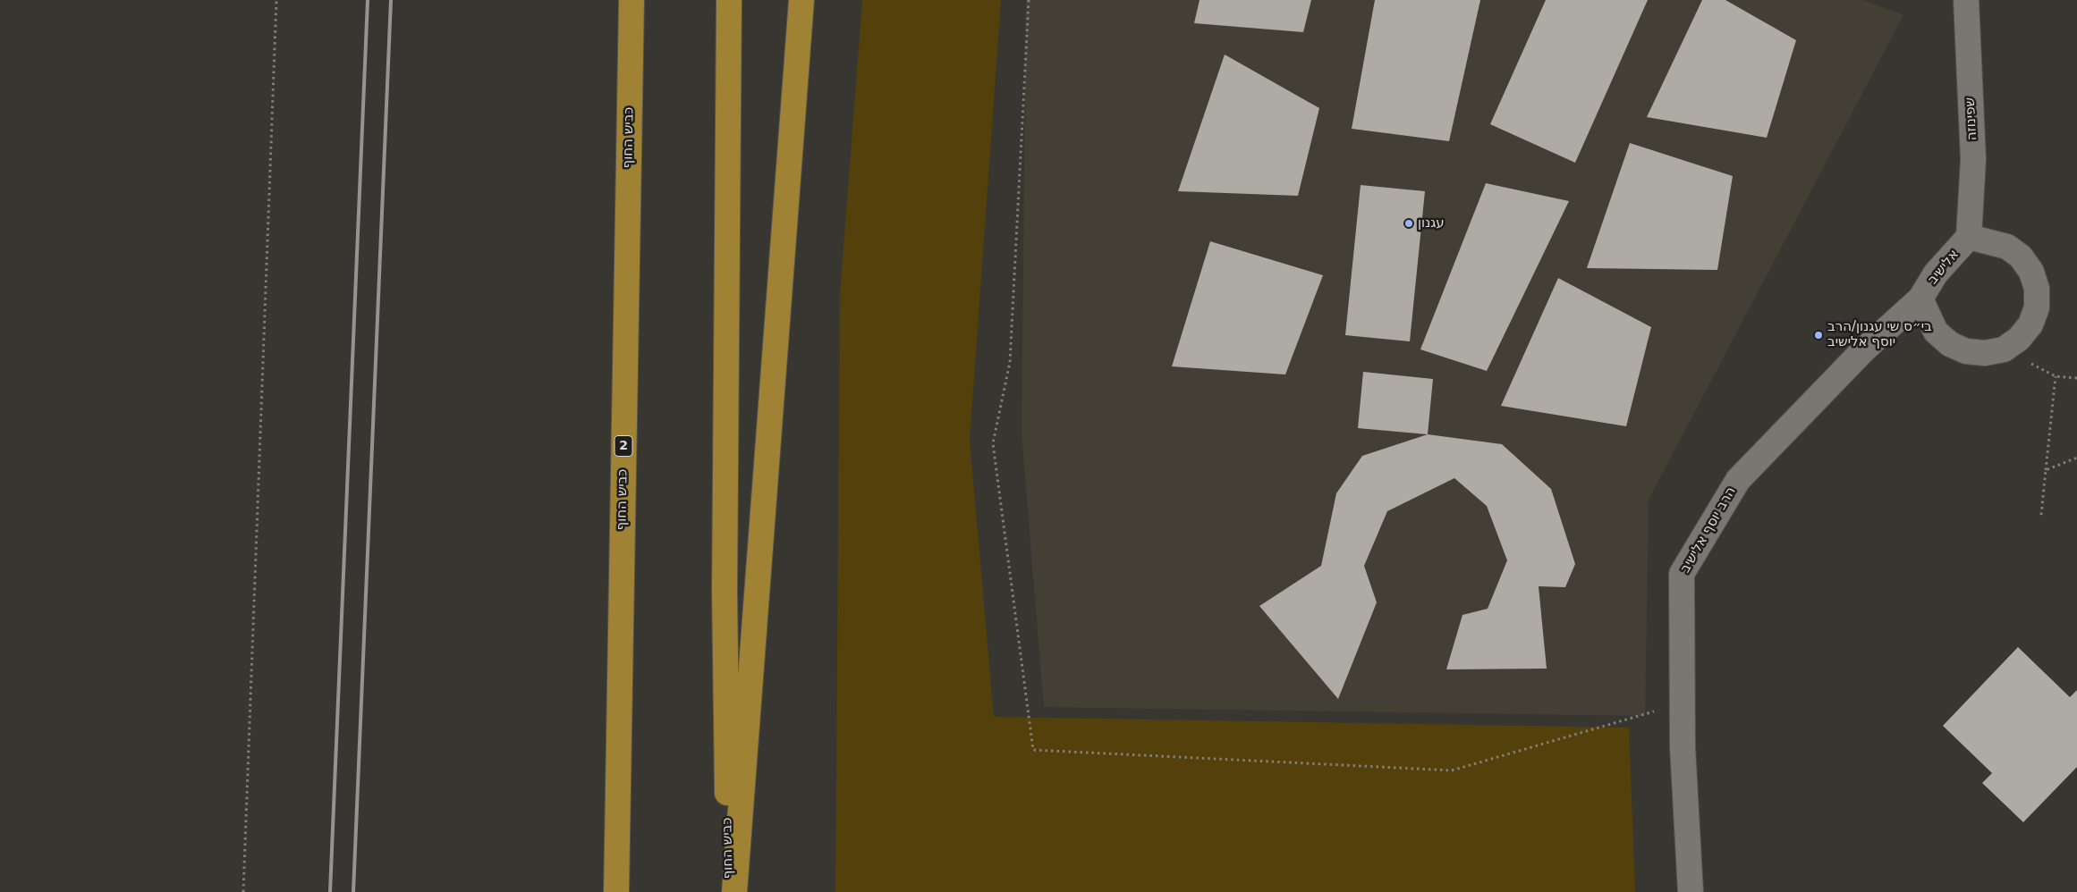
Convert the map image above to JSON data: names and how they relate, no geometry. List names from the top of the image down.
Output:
{
  "streets": {
    "highway": ["כביש החוף", "2"],
    "street": ["שפינוזה", "אלישיב", "הרב יוסף אלישיב"]
  },
  "crossings": [
    ["שפינוזה", "אלישיב"],
    ["שפינוזה", "הרב יוסף אלישיב"],
    ["אלישיב", "הרב יוסף אלישיב"]
  ],
  "places": ["עגנון", "בי״ס שי עגנון/הרב יוסף אלישיב"]
}
